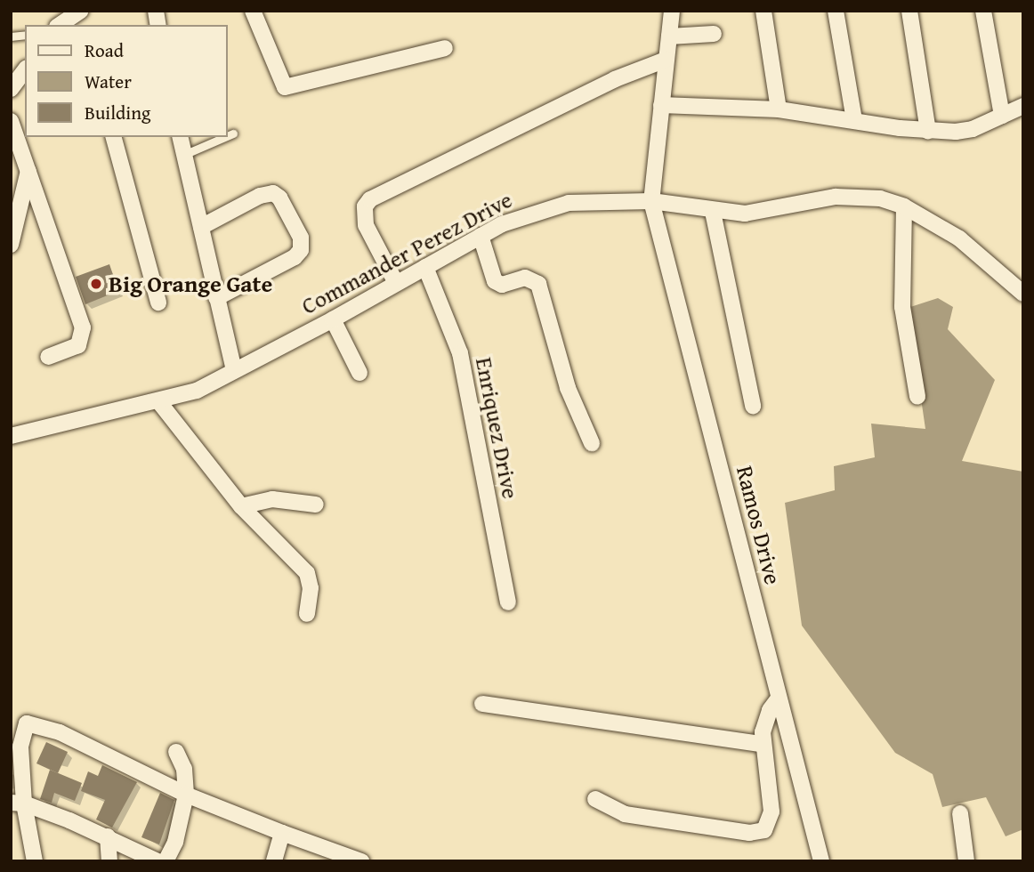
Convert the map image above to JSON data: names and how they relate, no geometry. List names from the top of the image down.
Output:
{
  "streets": {
    "street": ["Commander Perez Drive", "Enriquez Drive", "Ramos Drive"]
  },
  "crossings": [
    ["Commander Perez Drive", "Enriquez Drive"],
    ["Commander Perez Drive", "Ramos Drive"]
  ],
  "places": ["Big Orange Gate"],
  "legend": ["Road", "Water", "Building"]
}
